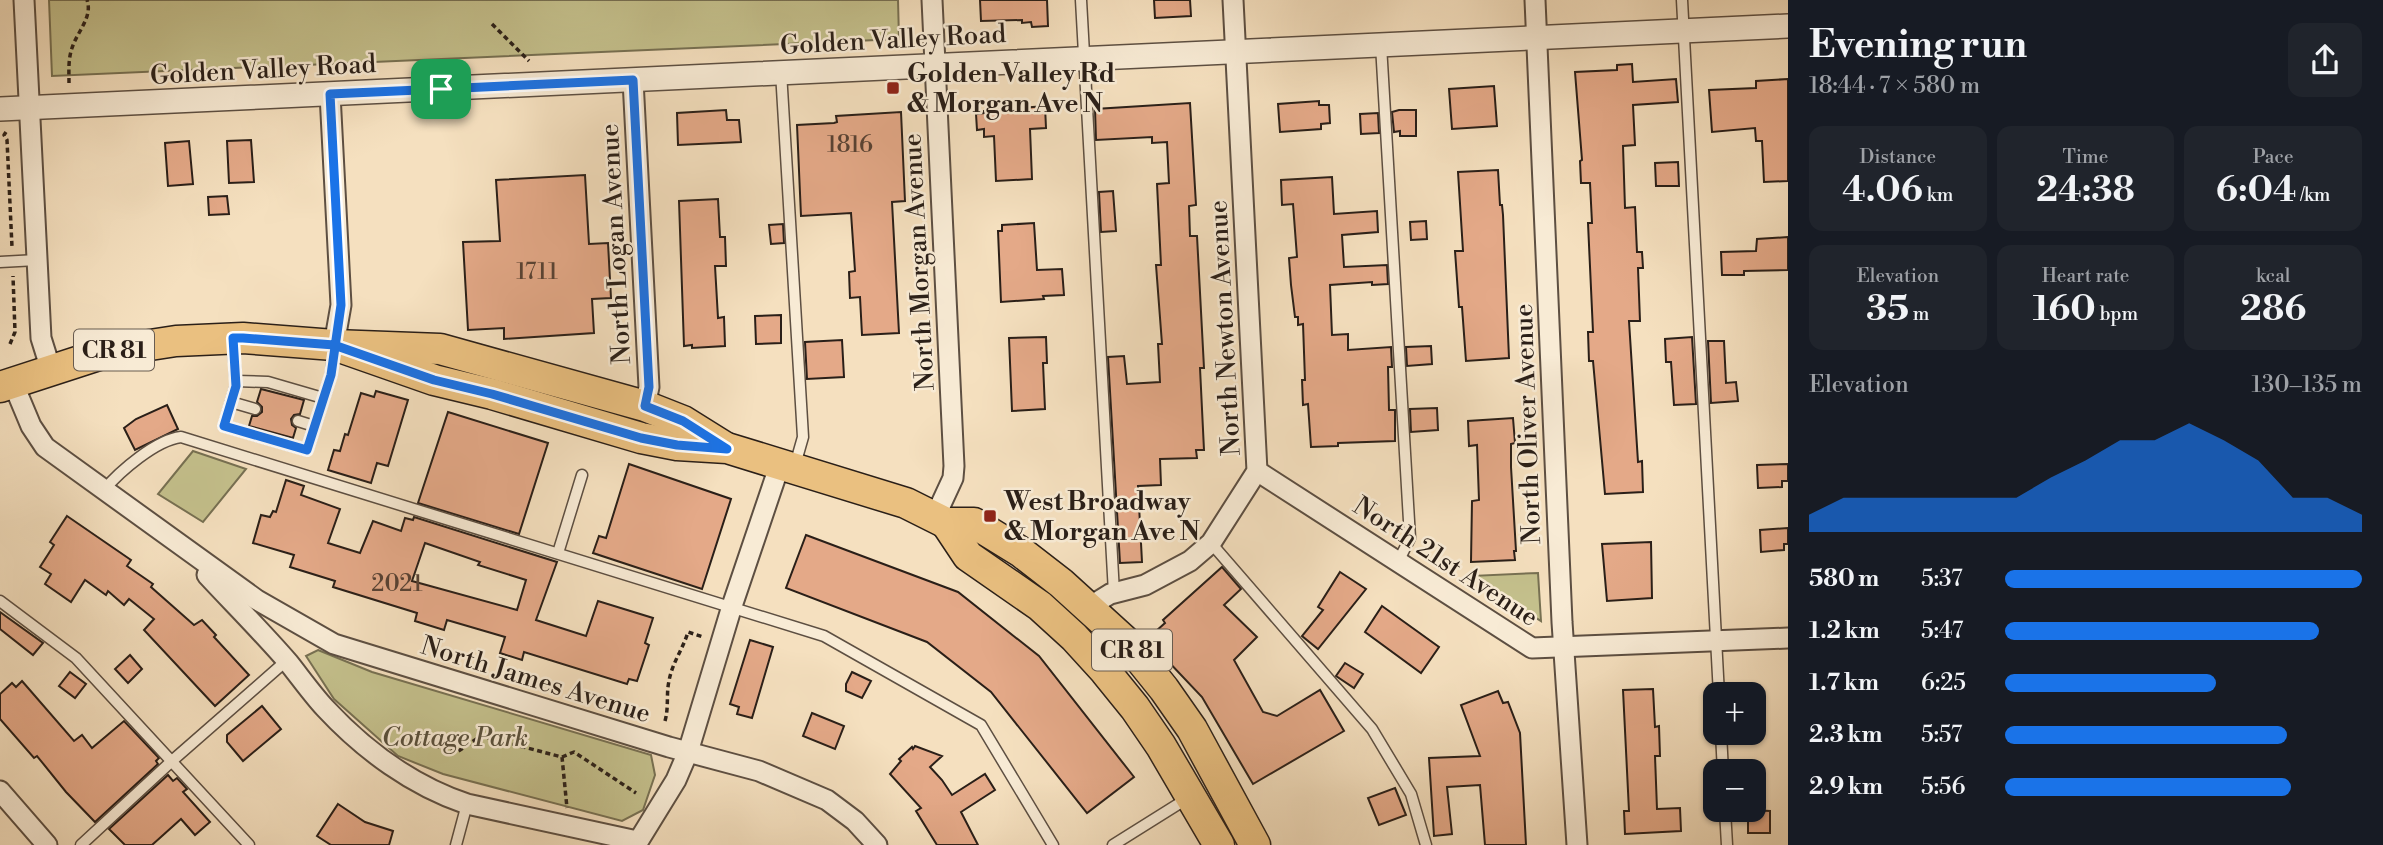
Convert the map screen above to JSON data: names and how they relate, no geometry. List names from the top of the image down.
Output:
{
  "streets": {
    "main road": ["CR 81"],
    "street": [
      "Golden Valley Road",
      "North Logan Avenue",
      "North Morgan Avenue",
      "North Newton Avenue",
      "North Oliver Avenue",
      "North 21st Avenue",
      "North James Avenue"
    ]
  },
  "crossings": [
    ["Golden Valley Road", "North Logan Avenue"],
    ["Golden Valley Road", "North Morgan Avenue"],
    ["Golden Valley Road", "North Newton Avenue"],
    ["Golden Valley Road", "North Oliver Avenue"],
    ["North Logan Avenue", "CR 81"],
    ["North Morgan Avenue", "CR 81"],
    ["North Newton Avenue", "CR 81"],
    ["North Newton Avenue", "North 21st Avenue"],
    ["CR 81", "North James Avenue"],
    ["North Oliver Avenue", "North 21st Avenue"]
  ],
  "parks": ["Cottage Park"],
  "places": {
    "transit": ["Golden Valley Rd & Morgan Ave N", "West Broadway & Morgan Ave N"]
  },
  "house_numbers": ["1816", "1711", "2021"],
  "page": {
    "heading": ["Evening run", "18:44 · 7 × 580 m"],
    "stats": [
      ["Distance", "4.06 km"],
      ["Time", "24:38"],
      ["Pace", "6:04 /km"],
      ["Elevation", "35 m"],
      ["Heart rate", "160 bpm"],
      ["kcal", "286"]
    ],
    "chart": ["Elevation", "130–135 m"],
    "list": [
      {
        "name": "580 m",
        "note": "5:37"
      },
      {
        "name": "1.2 km",
        "note": "5:47"
      },
      {
        "name": "1.7 km",
        "note": "6:25"
      },
      {
        "name": "2.3 km",
        "note": "5:57"
      },
      {
        "name": "2.9 km",
        "note": "5:56"
      }
    ],
    "map_buttons": ["+", "−"]
  }
}
